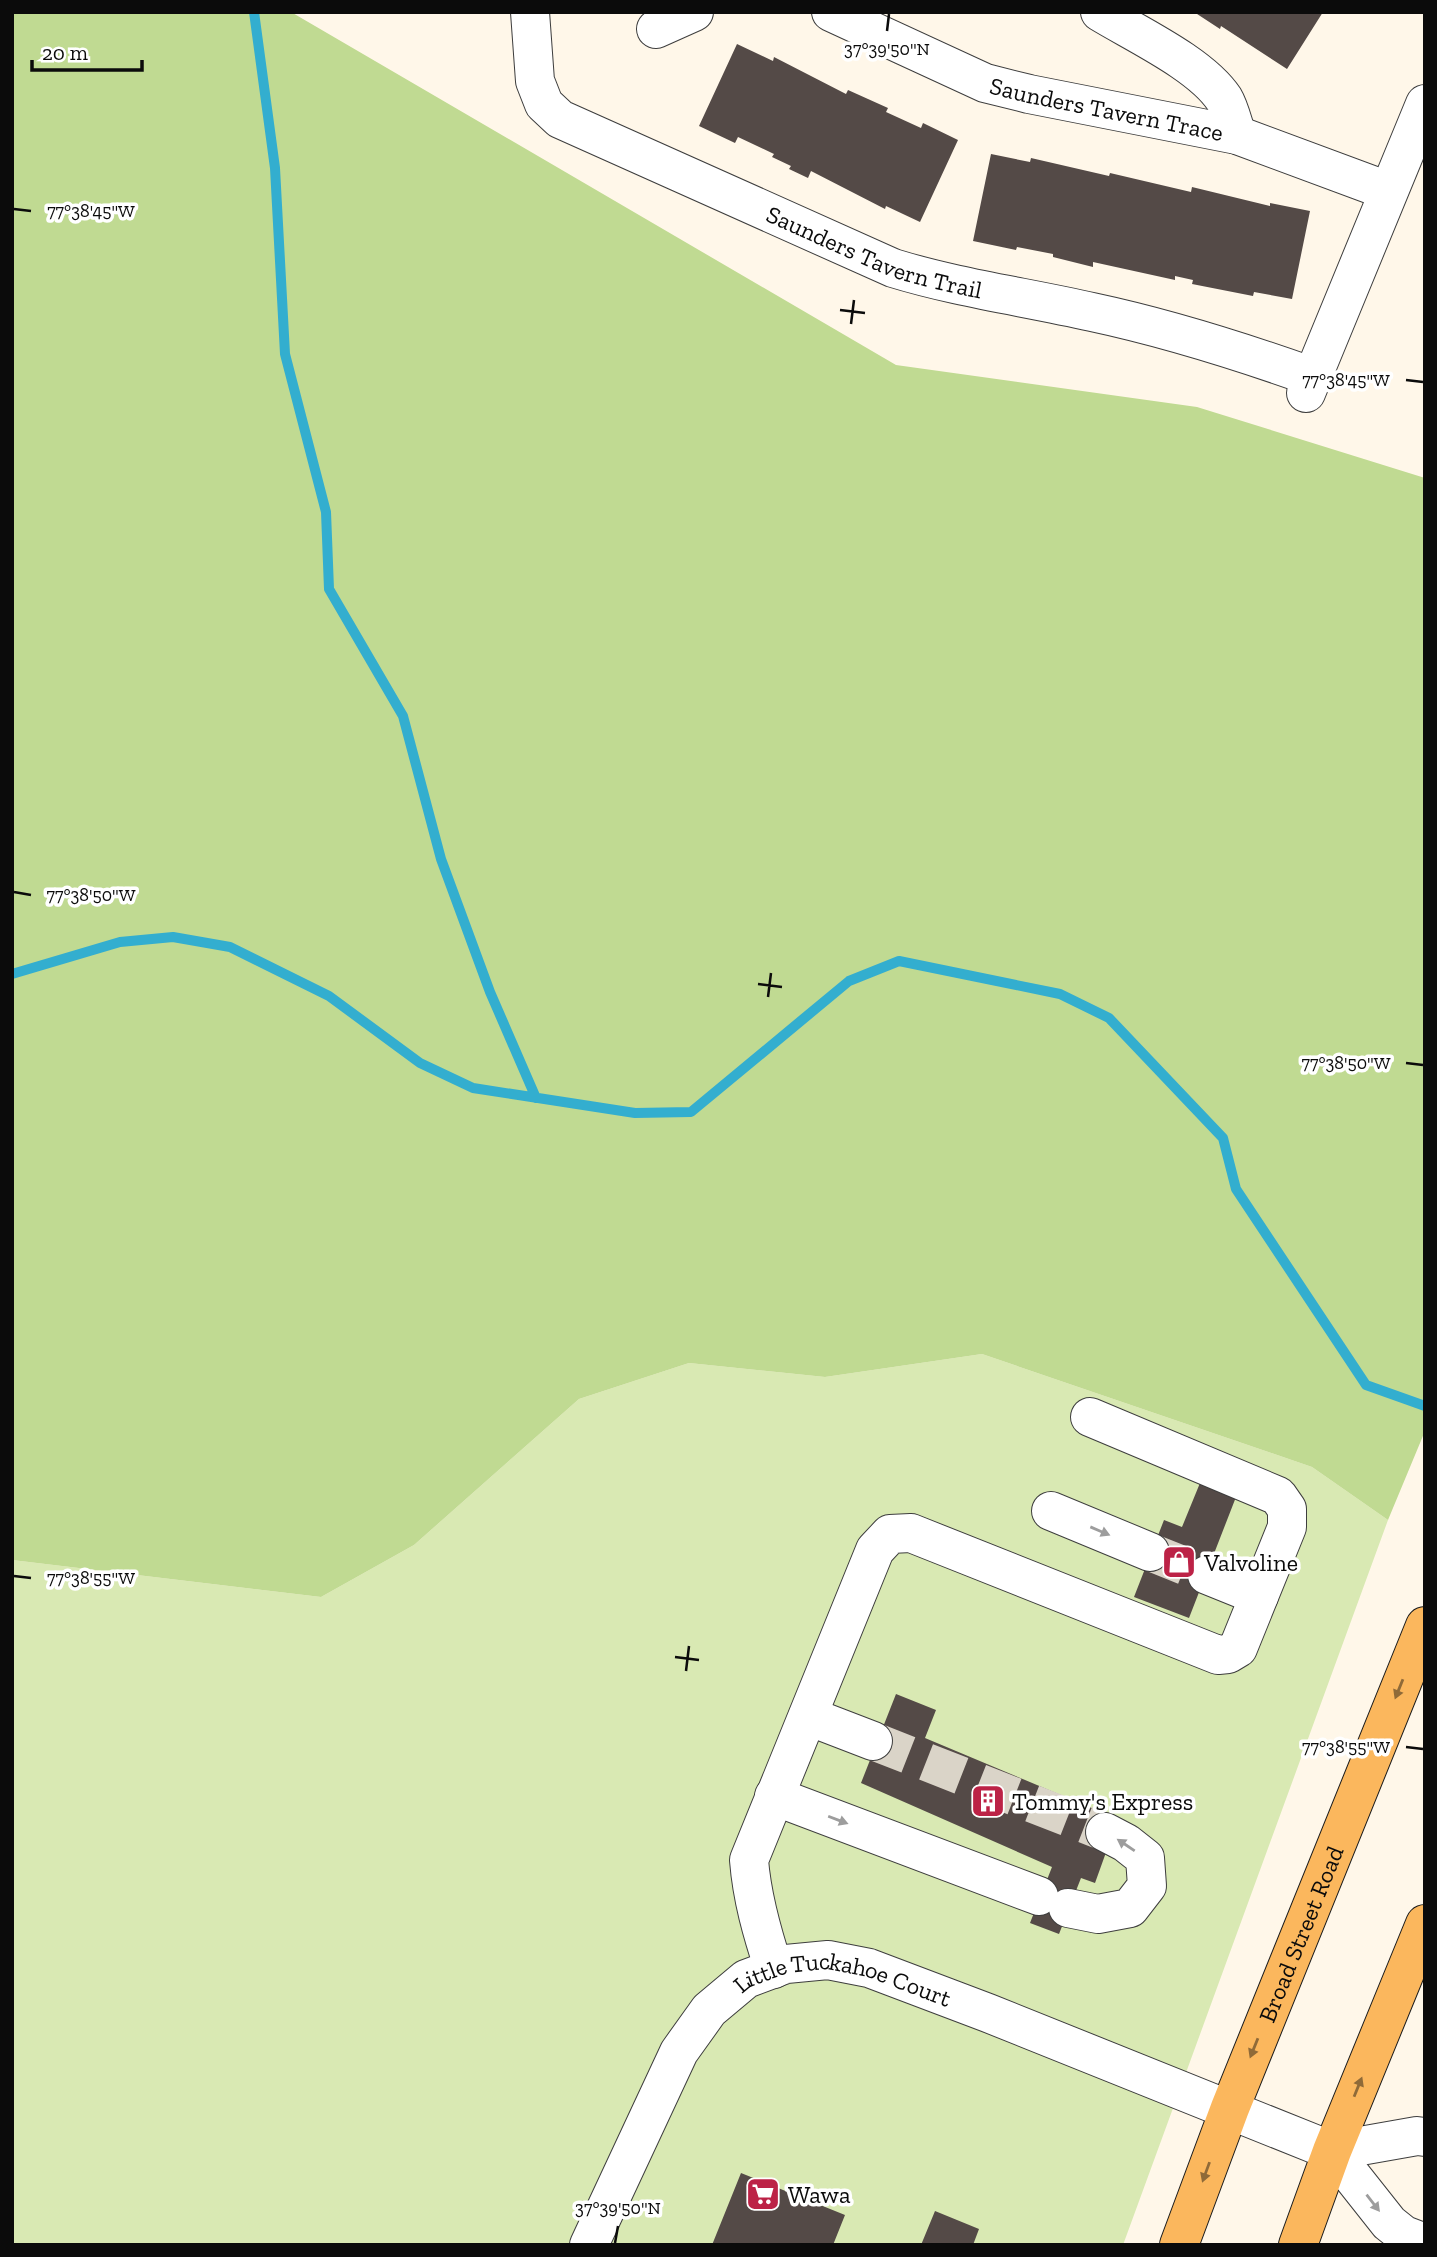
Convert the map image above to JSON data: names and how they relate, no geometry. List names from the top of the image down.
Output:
{
  "streets": {
    "main road": ["Broad Street Road"],
    "street": ["Saunders Tavern Trace", "Saunders Tavern Trail", "Little Tuckahoe Court"]
  },
  "crossings": [
    ["Saunders Tavern Trace", "Saunders Tavern Trail"],
    ["Broad Street Road", "Little Tuckahoe Court"]
  ],
  "places": {
    "shop": ["Valvoline"],
    "building": ["Tommy's Express"],
    "supermarket": ["Wawa"]
  },
  "scale_bar": "20 m",
  "coordinates": [
    "37°39'50\"N",
    "77°38'45\"W",
    "77°38'50\"W",
    "77°38'55\"W"
  ]
}
